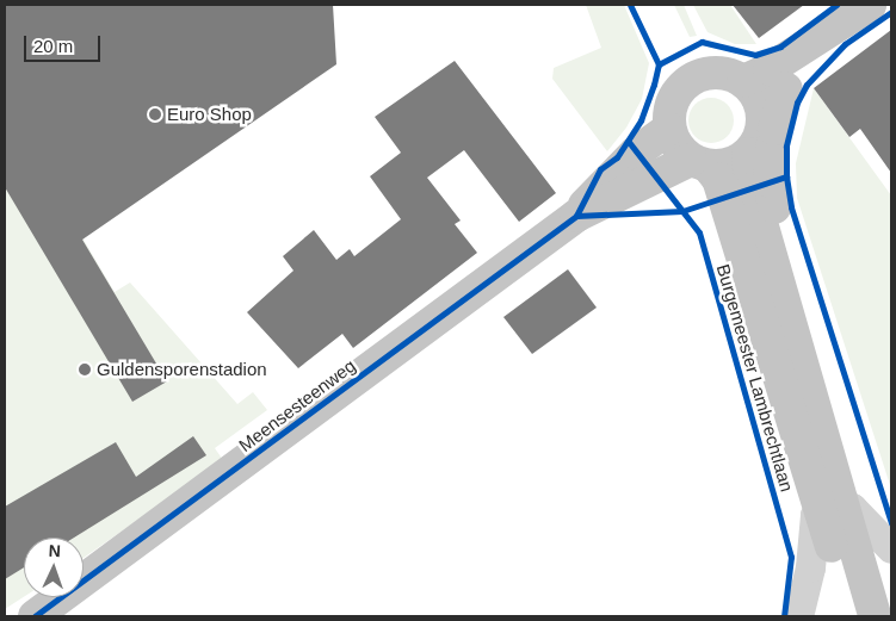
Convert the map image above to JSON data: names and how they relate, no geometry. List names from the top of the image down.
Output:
{
  "streets": {
    "main road": ["Burgemeester Lambrechtlaan", "Meensesteenweg"]
  },
  "crossings": [
    ["Burgemeester Lambrechtlaan", "Meensesteenweg"]
  ],
  "places": ["Euro Shop", "Guldensporenstadion"],
  "scale_bar": "20 m",
  "north": "top"
}
